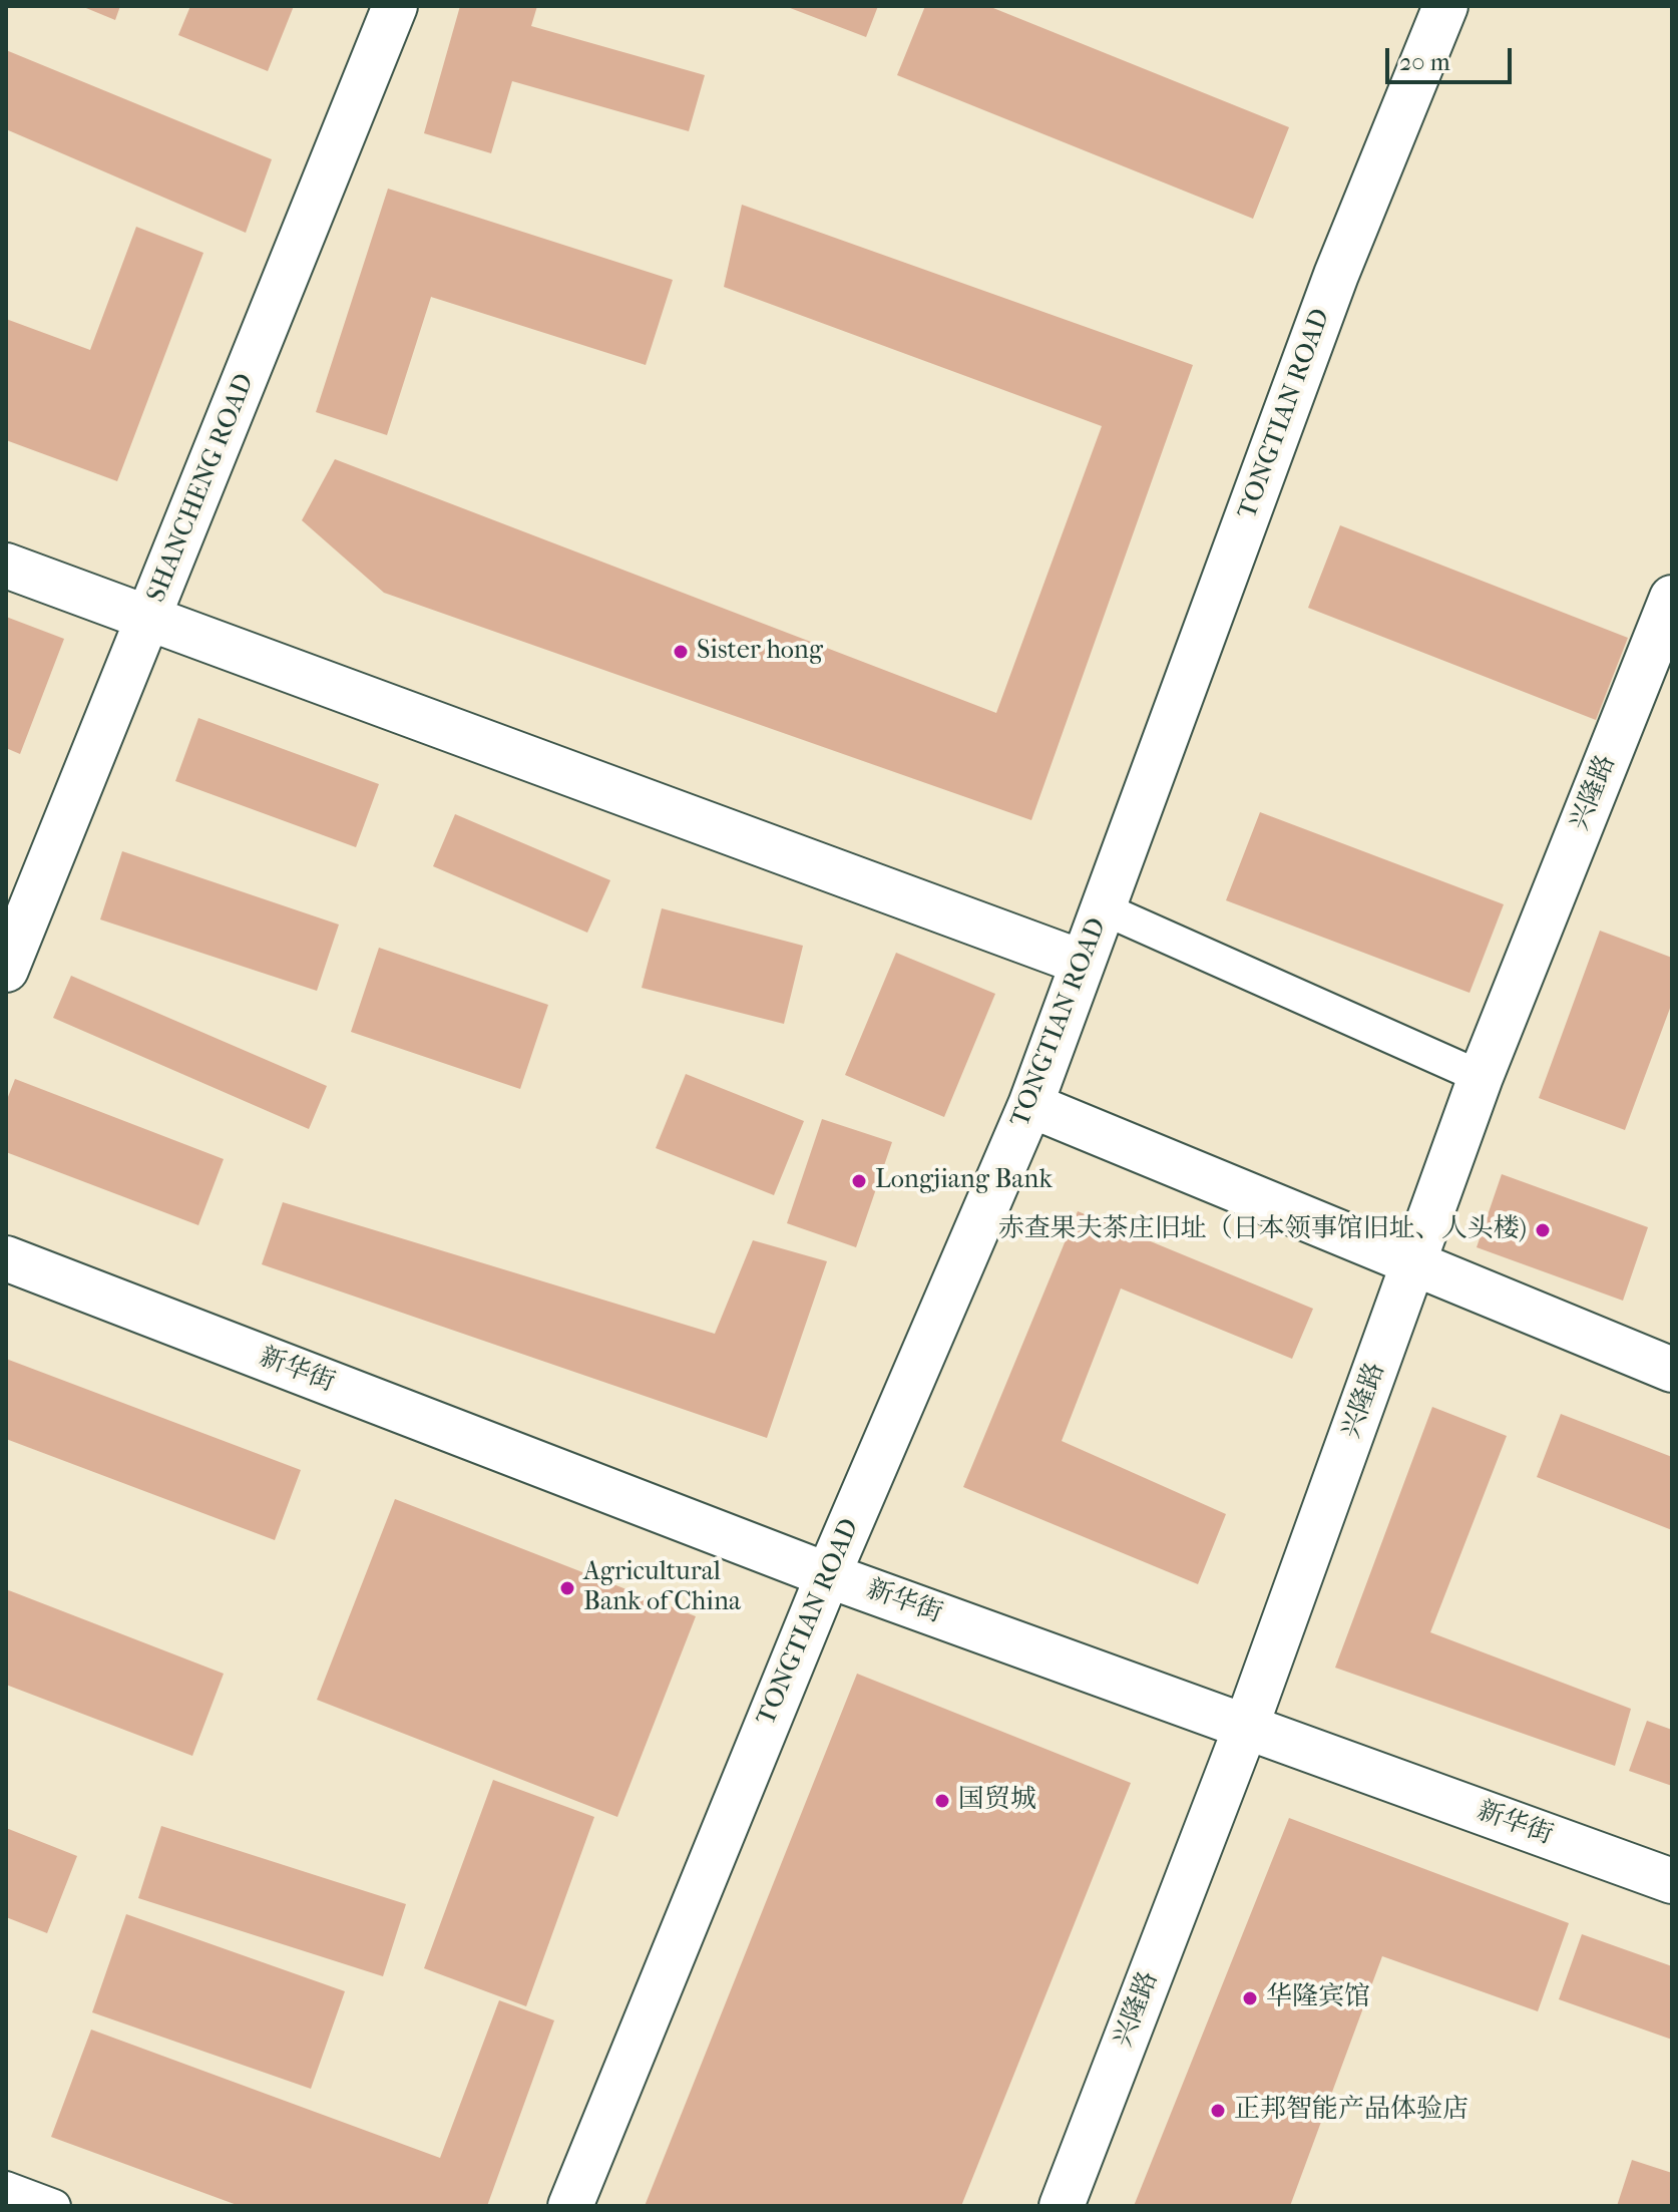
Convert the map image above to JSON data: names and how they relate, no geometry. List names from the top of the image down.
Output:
{
  "streets": {
    "street": [
      "TONGTIAN ROAD",
      "SHANCHENG ROAD",
      "兴隆路",
      "新华街"
    ]
  },
  "crossings": [
    ["TONGTIAN ROAD", "新华街"],
    ["兴隆路", "新华街"]
  ],
  "places": [
    "Sister hong",
    "Longjiang Bank",
    "赤查果夫茶庄旧址（日本领事馆旧址、人头楼)",
    "Agricultural Bank of China",
    "国贸城",
    "华隆宾馆",
    "正邦智能产品体验店"
  ],
  "scale_bar": "20 m"
}
